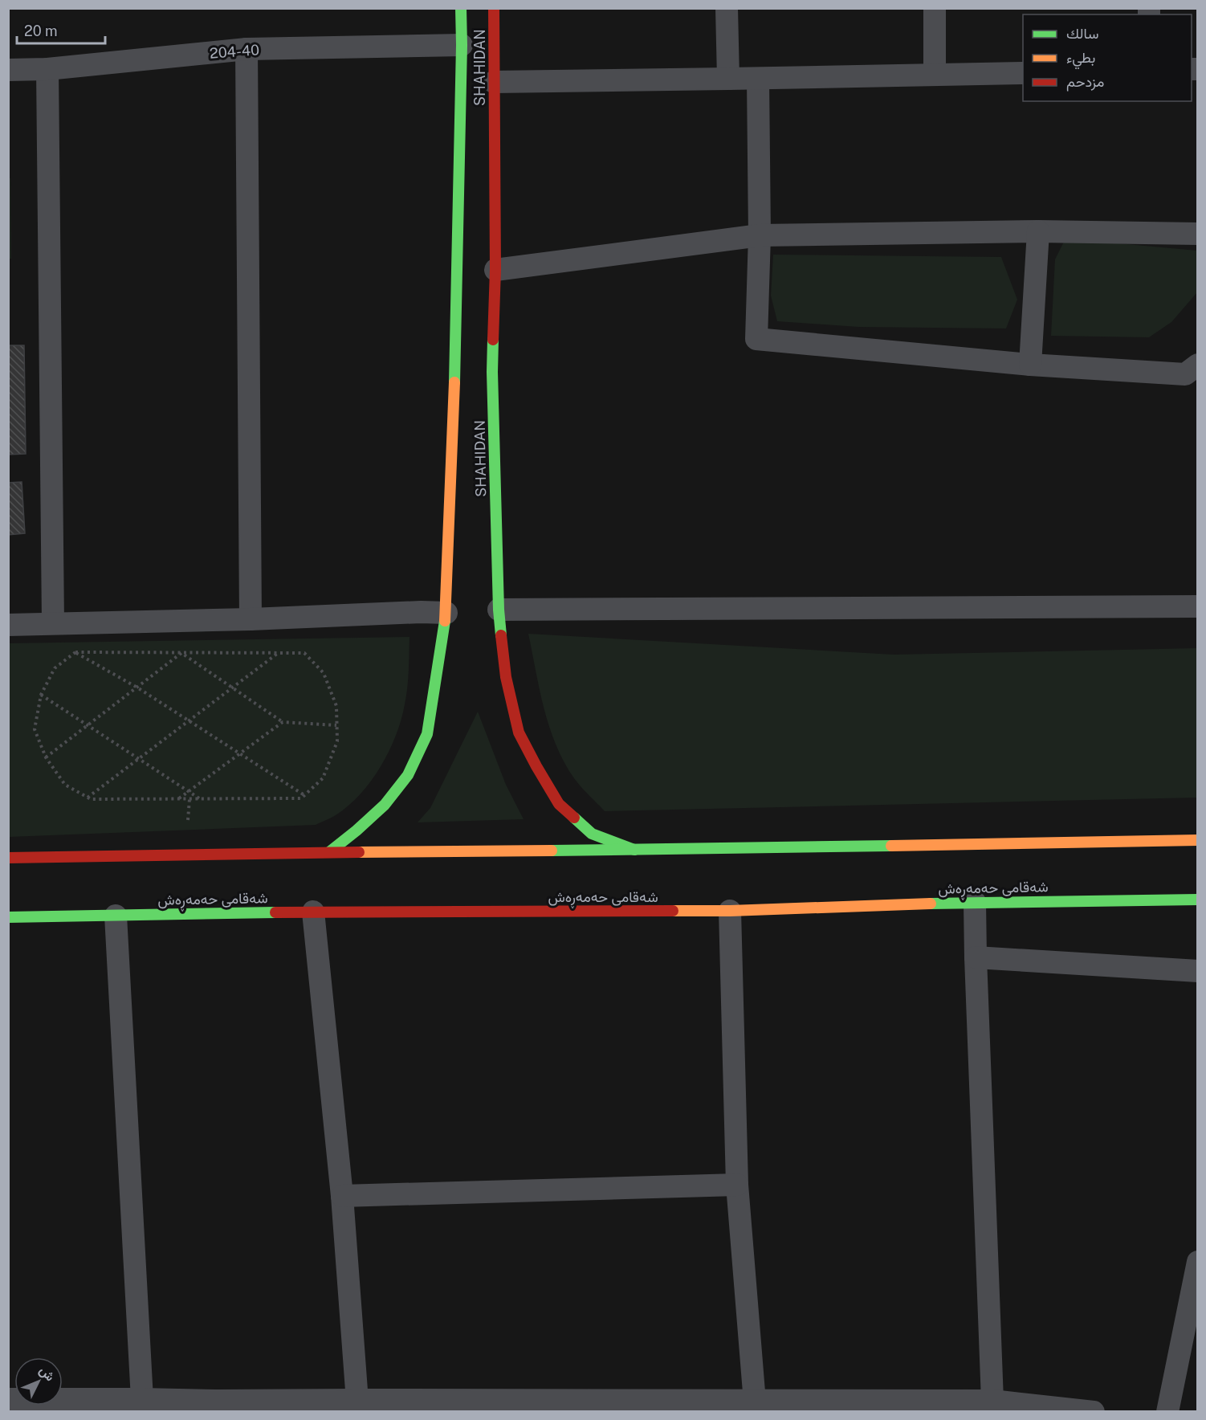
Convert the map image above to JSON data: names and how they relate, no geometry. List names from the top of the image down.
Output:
{
  "streets": {
    "main road": ["SHAHIDAN", "شەقامی حەمەڕەش"],
    "street": ["204-40"]
  },
  "legend": ["سالك", "بطيء", "مزدحم"],
  "scale_bar": "20 m",
  "north": "top right"
}
